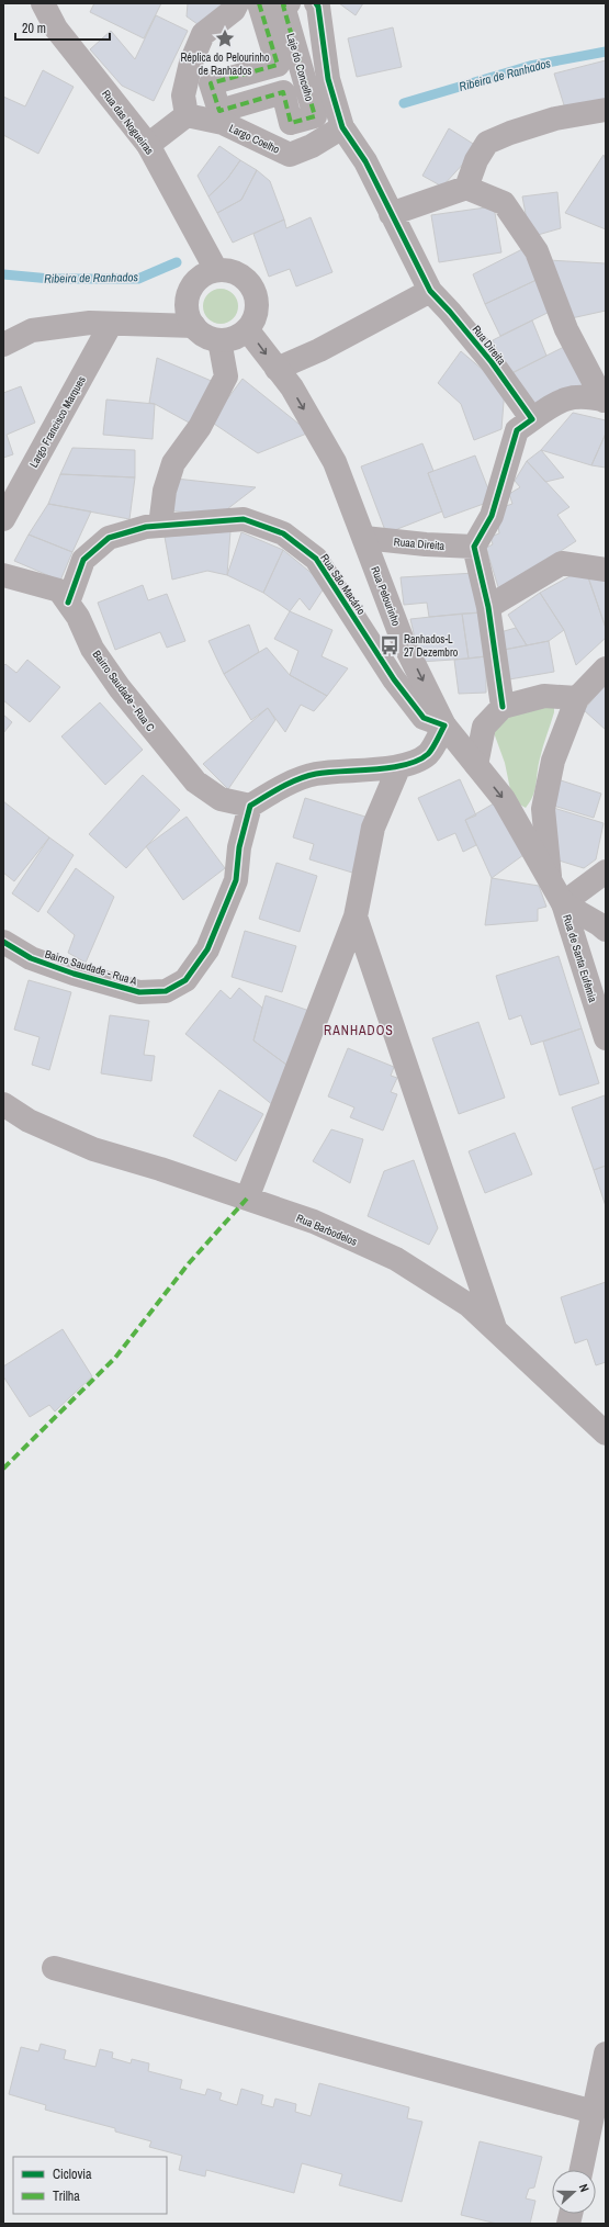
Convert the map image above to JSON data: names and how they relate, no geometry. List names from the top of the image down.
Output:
{
  "streets": {
    "street": [
      "Laje do Concelho",
      "Rua das Nogueiras",
      "Largo Coelho",
      "Rua Direita",
      "Largo Francisco Marques",
      "Ruaa Direita",
      "Rua São Macário",
      "Rua Pelourinho",
      "Bairro Saudade - Rua C",
      "Rua de Santa Eufêmia",
      "Bairro Saudade - Rua A",
      "Rua Barbodelos"
    ]
  },
  "crossings": [
    ["Rua das Nogueiras", "Rua Pelourinho"],
    ["Largo Coelho", "Rua Direita"],
    ["Ruaa Direita", "Rua Pelourinho"],
    ["Rua São Macário", "Rua Pelourinho"],
    ["Rua São Macário", "Bairro Saudade - Rua C"],
    ["Rua Pelourinho", "Rua de Santa Eufêmia"],
    ["Bairro Saudade - Rua C", "Bairro Saudade - Rua A"]
  ],
  "districts": ["RANHADOS"],
  "water": ["Ribeira de Ranhados"],
  "places": {
    "place": ["Réplica do Pelourinho de Ranhados"],
    "bus stop": ["Ranhados-L 27 Dezembro"]
  },
  "legend": ["Ciclovia", "Trilha"],
  "scale_bar": "20 m",
  "north": "right"
}
